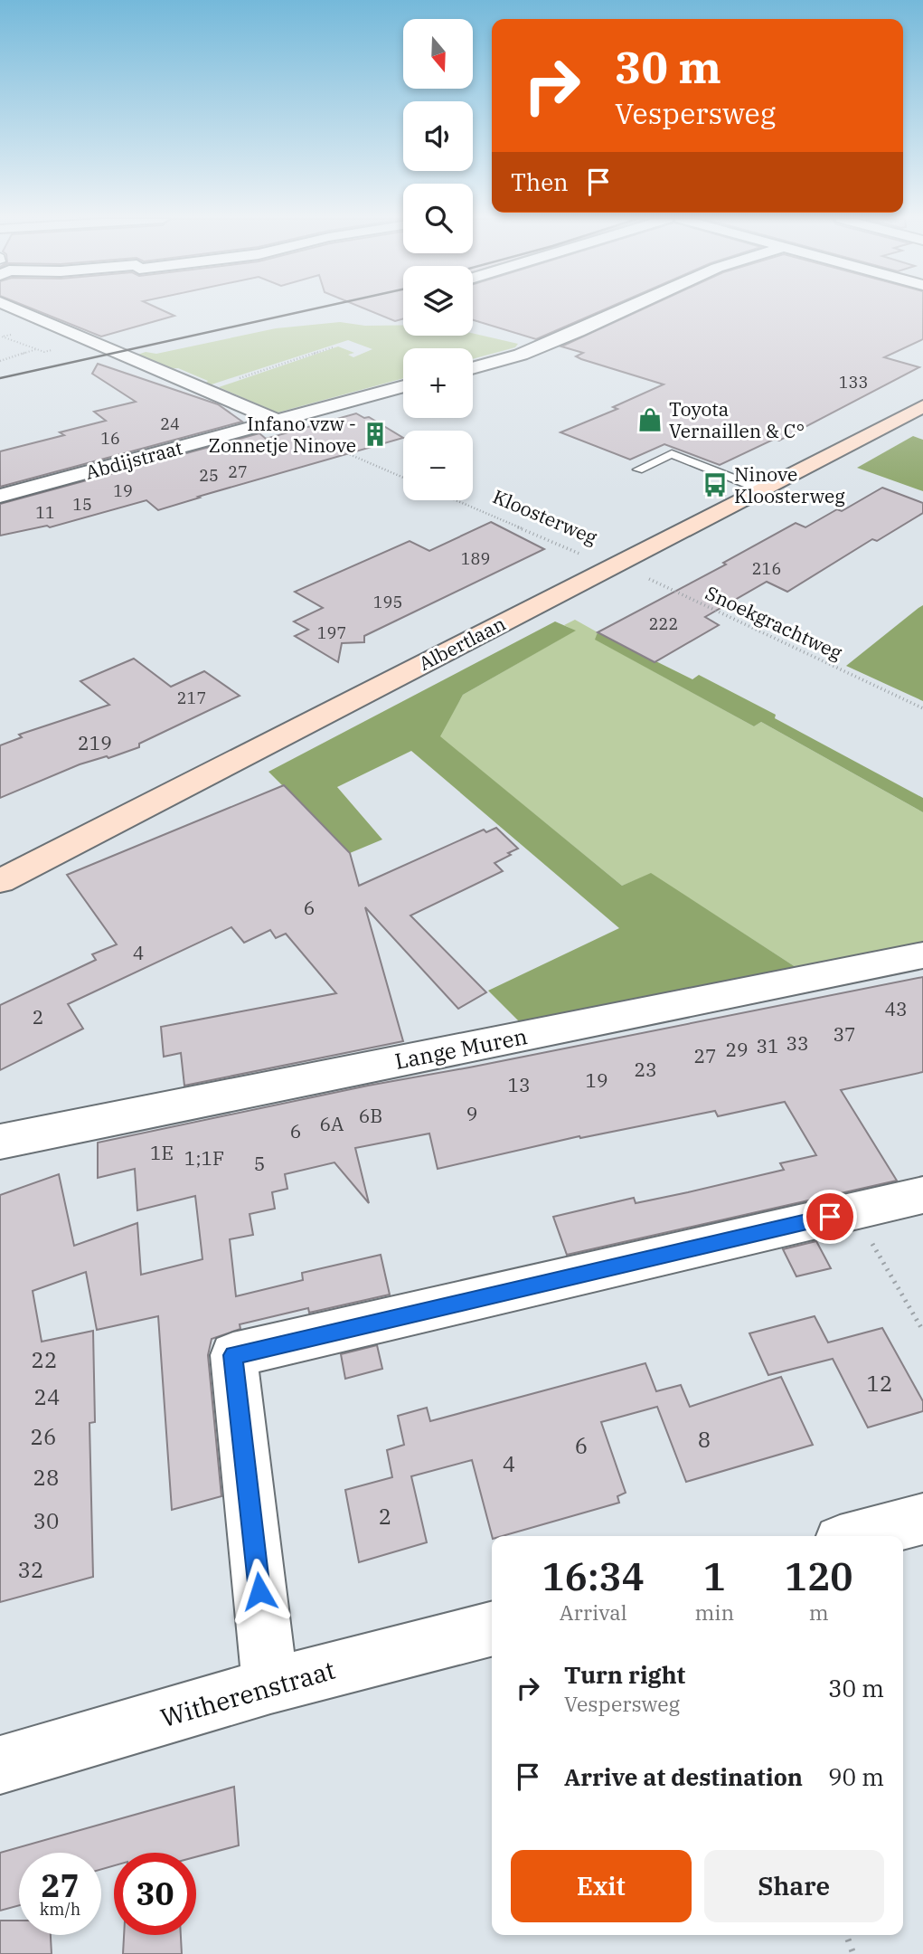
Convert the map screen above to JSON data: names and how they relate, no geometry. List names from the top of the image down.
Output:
{
  "streets": {
    "main road": ["Albertlaan"],
    "street": ["Abdijstraat", "Lange Muren", "Witherenstraat"],
    "path": ["Kloosterweg", "Snoekgrachtweg"]
  },
  "crossings": [
    ["Kloosterweg", "Snoekgrachtweg"],
    ["Kloosterweg", "Albertlaan"],
    ["Snoekgrachtweg", "Albertlaan"]
  ],
  "places": {
    "shop": ["Toyota Vernaillen & C°"],
    "building": ["Infano vzw - Zonnetje Ninove"],
    "bus stop": ["Ninove Kloosterweg"]
  },
  "house_numbers": [
    "133",
    "24",
    "16",
    "27",
    "25",
    "19",
    "15",
    "11",
    "189",
    "216",
    "195",
    "222",
    "197",
    "217",
    "219",
    "6",
    "4",
    "43",
    "2",
    "37",
    "33",
    "31",
    "29",
    "27",
    "23",
    "19",
    "13",
    "9",
    "6B",
    "6A",
    "6",
    "1E",
    "1;1F",
    "5",
    "22",
    "12",
    "24",
    "26",
    "8",
    "6",
    "4",
    "28",
    "2",
    "30",
    "32"
  ],
  "north": "bottom",
  "page": {
    "map_buttons": ["+", "−"],
    "turn": ["30 m", "Vespersweg"],
    "then": "Then",
    "eta": [
      "16:34",
      "Arrival",
      "1",
      "min",
      "120",
      "m"
    ],
    "list": [
      {
        "name": "Turn right",
        "note": "Vespersweg",
        "value": "30 m"
      },
      {
        "name": "Arrive at destination",
        "value": "90 m"
      }
    ],
    "buttons": ["Exit", "Share"],
    "speed": "27 km/h",
    "limit": "30"
  }
}
